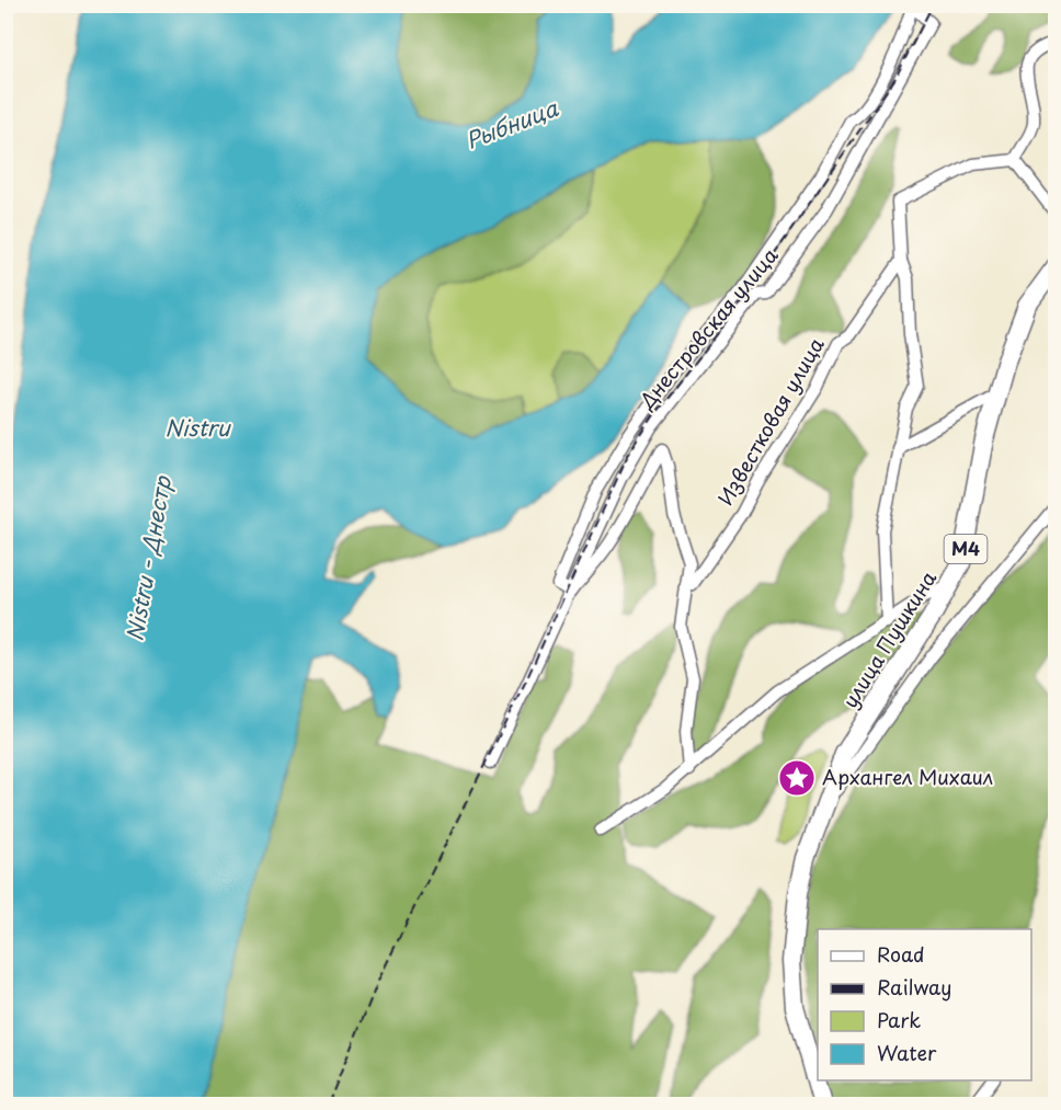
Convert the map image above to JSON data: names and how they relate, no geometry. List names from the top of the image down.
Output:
{
  "streets": {
    "highway": ["M4", "улица Пушкина"],
    "street": ["Днестровская улица", "Известковая улица"]
  },
  "crossings": [
    ["M4", "улица Пушкина"]
  ],
  "water": ["Рыбница", "Nistru", "Nistru - Днестр"],
  "places": {
    "place": ["Архангел Михаил"]
  },
  "legend": [
    "Road",
    "Railway",
    "Park",
    "Water"
  ]
}
